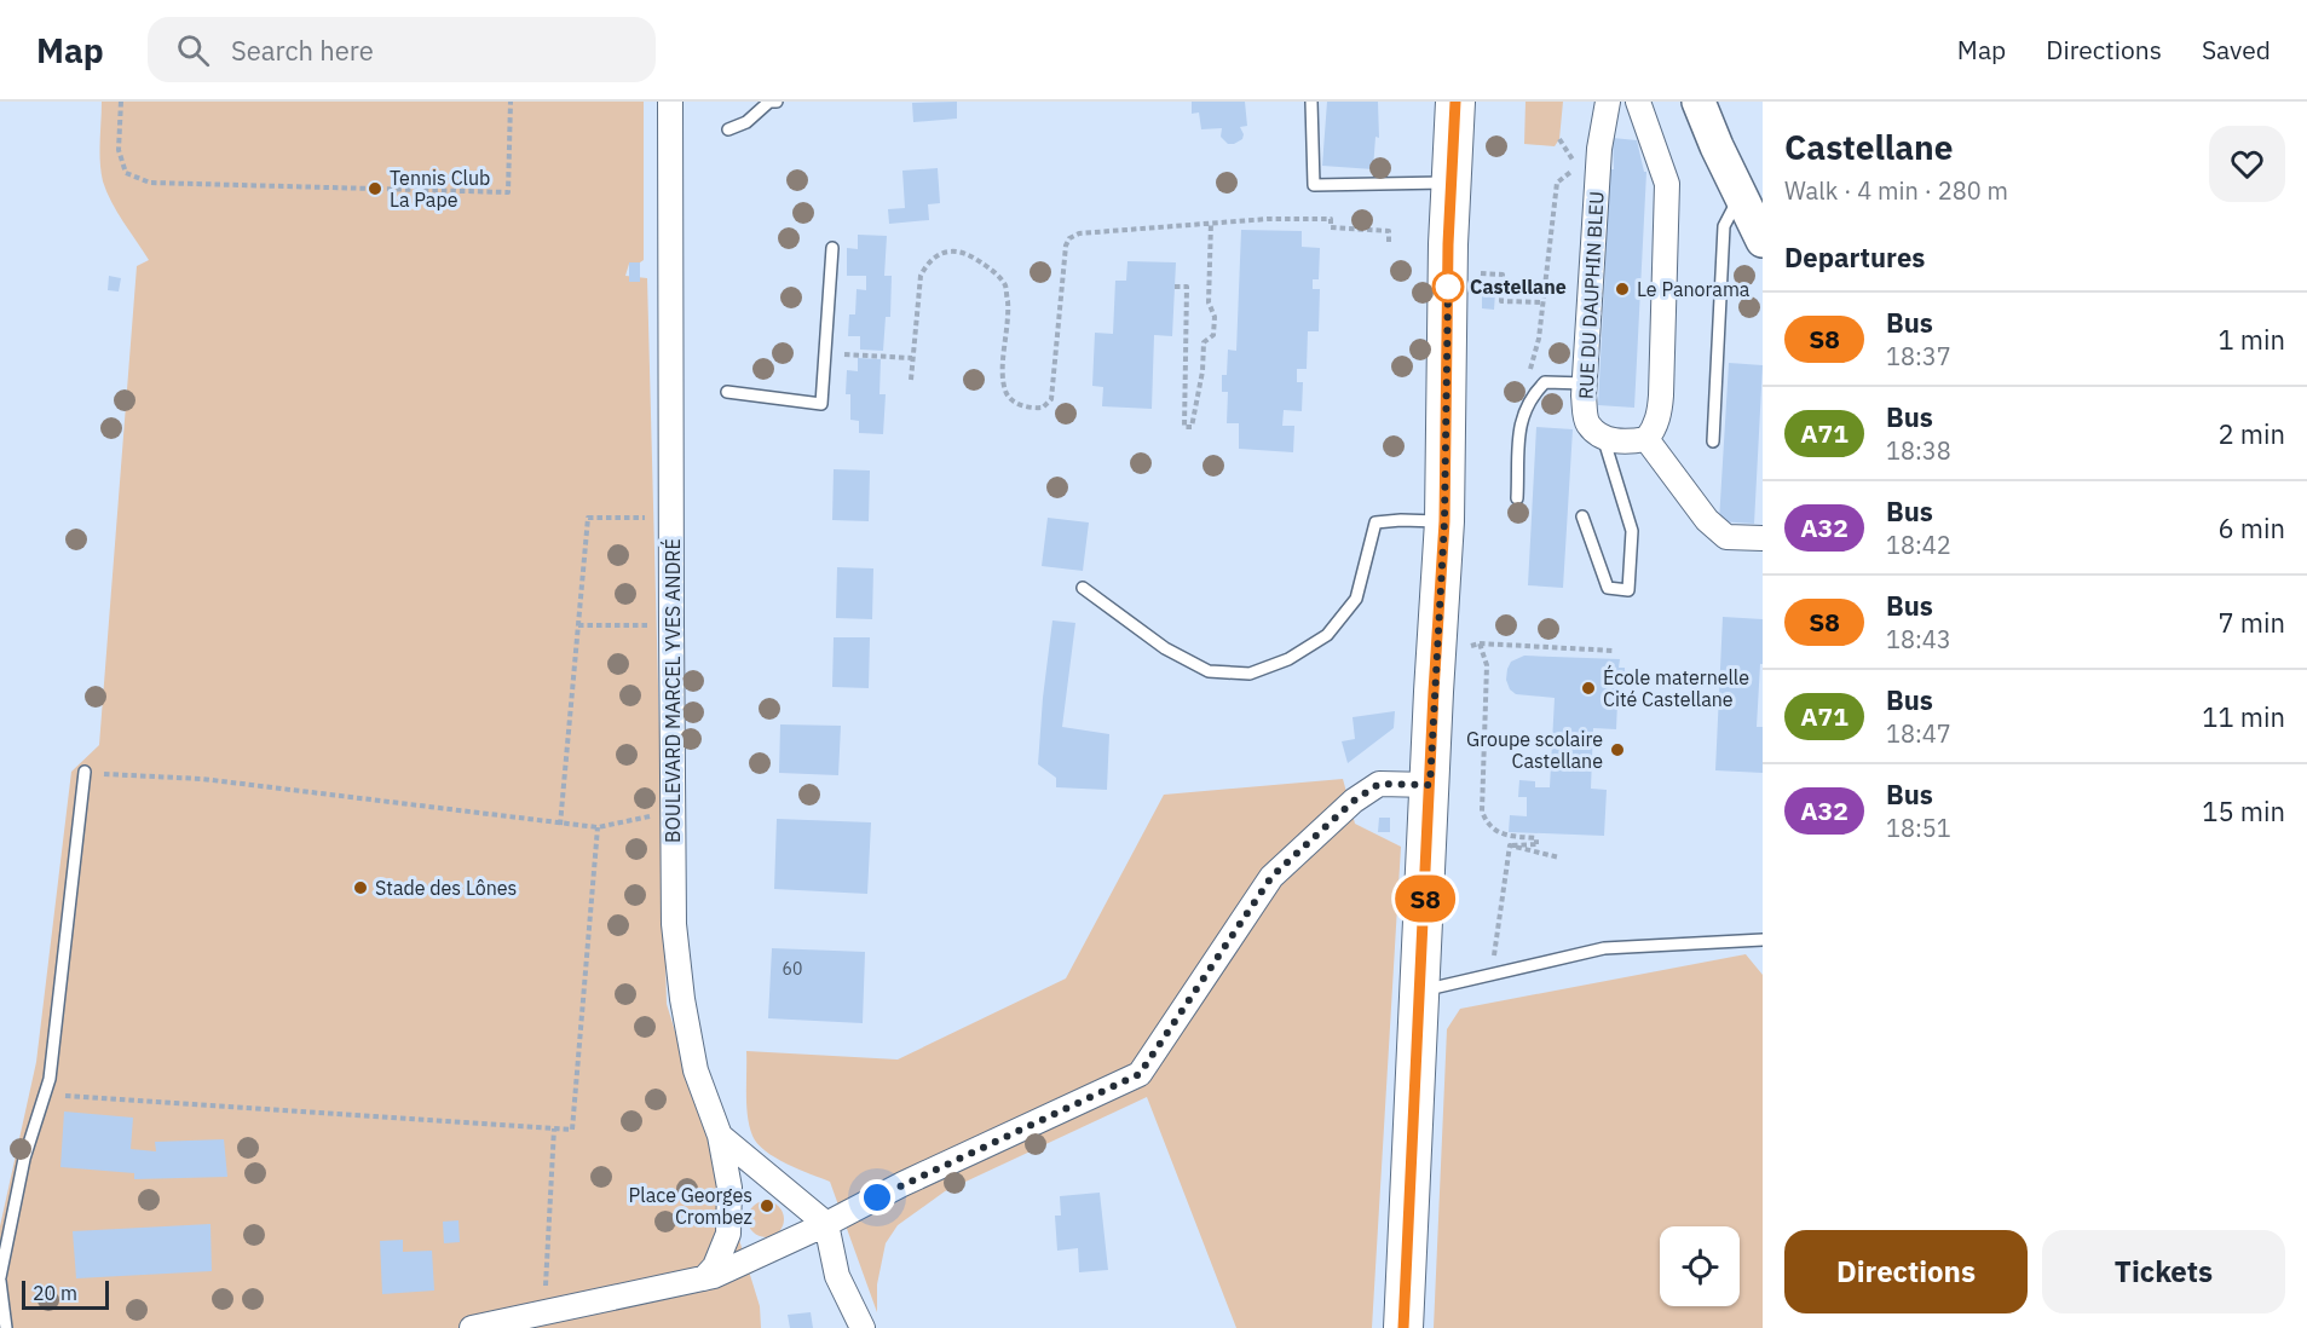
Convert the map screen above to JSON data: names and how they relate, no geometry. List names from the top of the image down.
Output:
{
  "streets": {
    "street": ["RUE DU DAUPHIN BLEU", "BOULEVARD MARCEL YVES ANDRÉ"]
  },
  "places": [
    "Tennis Club La Pape",
    "Castellane",
    "Le Panorama",
    "École maternelle Cité Castellane",
    "Groupe scolaire Castellane",
    "Stade des Lônes",
    "Place Georges Crombez"
  ],
  "lines": ["bus line S8"],
  "house_numbers": ["60"],
  "scale_bar": "20 m",
  "page": {
    "header": "Map",
    "search": "Search here",
    "nav": ["Map", "Directions", "Saved"],
    "on_map": "S8",
    "heading": [
      ["Castellane", "Walk · 4 min · 280 m"],
      "Departures"
    ],
    "list": [
      {
        "mark": "S8",
        "name": "Bus",
        "note": "18:37",
        "value": "1 min"
      },
      {
        "mark": "A71",
        "name": "Bus",
        "note": "18:38",
        "value": "2 min"
      },
      {
        "mark": "A32",
        "name": "Bus",
        "note": "18:42",
        "value": "6 min"
      },
      {
        "mark": "S8",
        "name": "Bus",
        "note": "18:43",
        "value": "7 min"
      },
      {
        "mark": "A71",
        "name": "Bus",
        "note": "18:47",
        "value": "11 min"
      },
      {
        "mark": "A32",
        "name": "Bus",
        "note": "18:51",
        "value": "15 min"
      }
    ],
    "buttons": ["Directions", "Tickets"],
    "scale": "20 m"
  }
}
